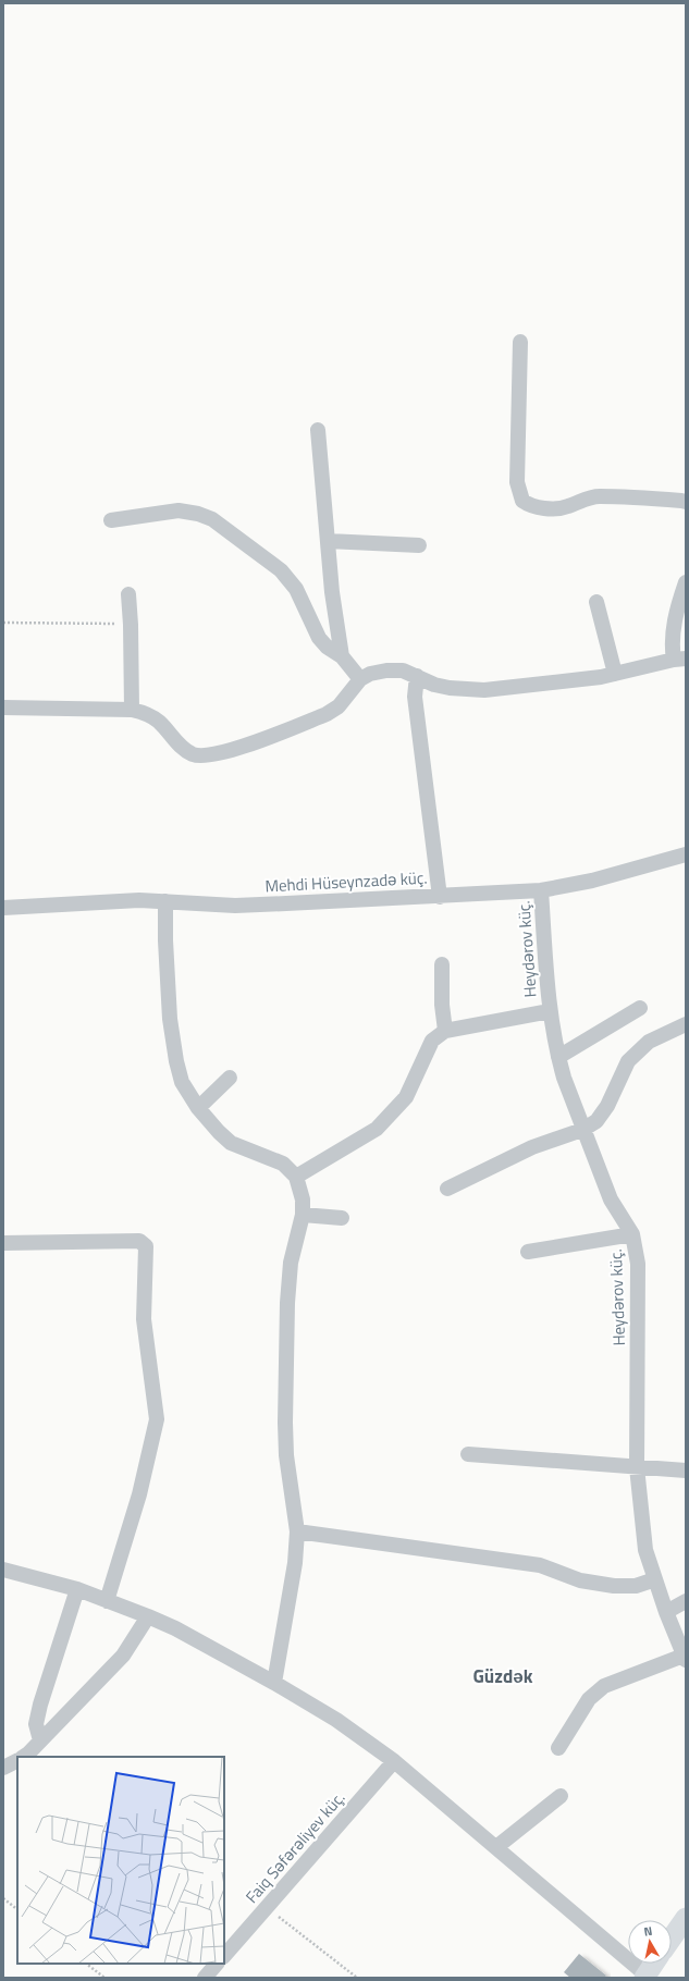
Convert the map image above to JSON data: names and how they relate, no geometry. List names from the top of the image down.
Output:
{
  "streets": {
    "street": ["Mehdi Hüseynzadə küç.", "Heydərov küç.", "Faiq Səfərəliyev küç."]
  },
  "crossings": [
    ["Mehdi Hüseynzadə küç.", "Heydərov küç."]
  ],
  "districts": ["Güzdək"],
  "north": "top"
}
